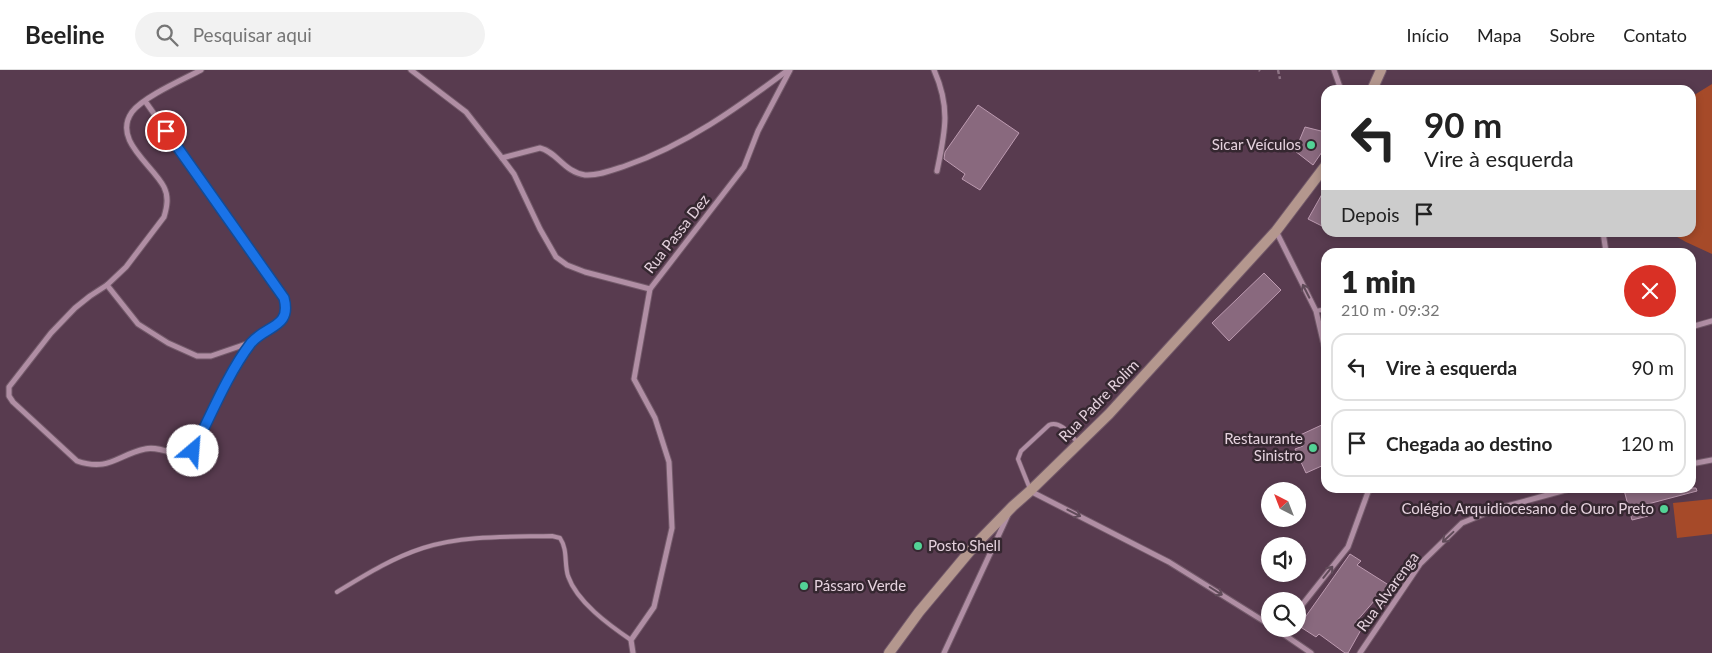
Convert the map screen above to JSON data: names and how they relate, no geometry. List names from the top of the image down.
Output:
{
  "streets": {
    "main road": ["Rua Padre Rolim"],
    "street": ["Rua Passa Dez", "Rua Alvarenga"]
  },
  "one_way": ["Rua Alvarenga"],
  "places": [
    "Sicar Veículos",
    "Restaurante Sinistro",
    "Colégio Arquidiocesano de Ouro Preto",
    "Posto Shell",
    "Pássaro Verde"
  ],
  "north": "top left",
  "page": {
    "header": "Beeline",
    "search": "Pesquisar aqui",
    "nav": [
      "Início",
      "Mapa",
      "Sobre",
      "Contato"
    ],
    "turn": ["90 m", "Vire à esquerda"],
    "then": "Depois",
    "heading": ["1 min", "210 m · 09:32"],
    "list": [
      {
        "name": "Vire à esquerda",
        "value": "90 m"
      },
      {
        "name": "Chegada ao destino",
        "value": "120 m"
      }
    ]
  }
}
